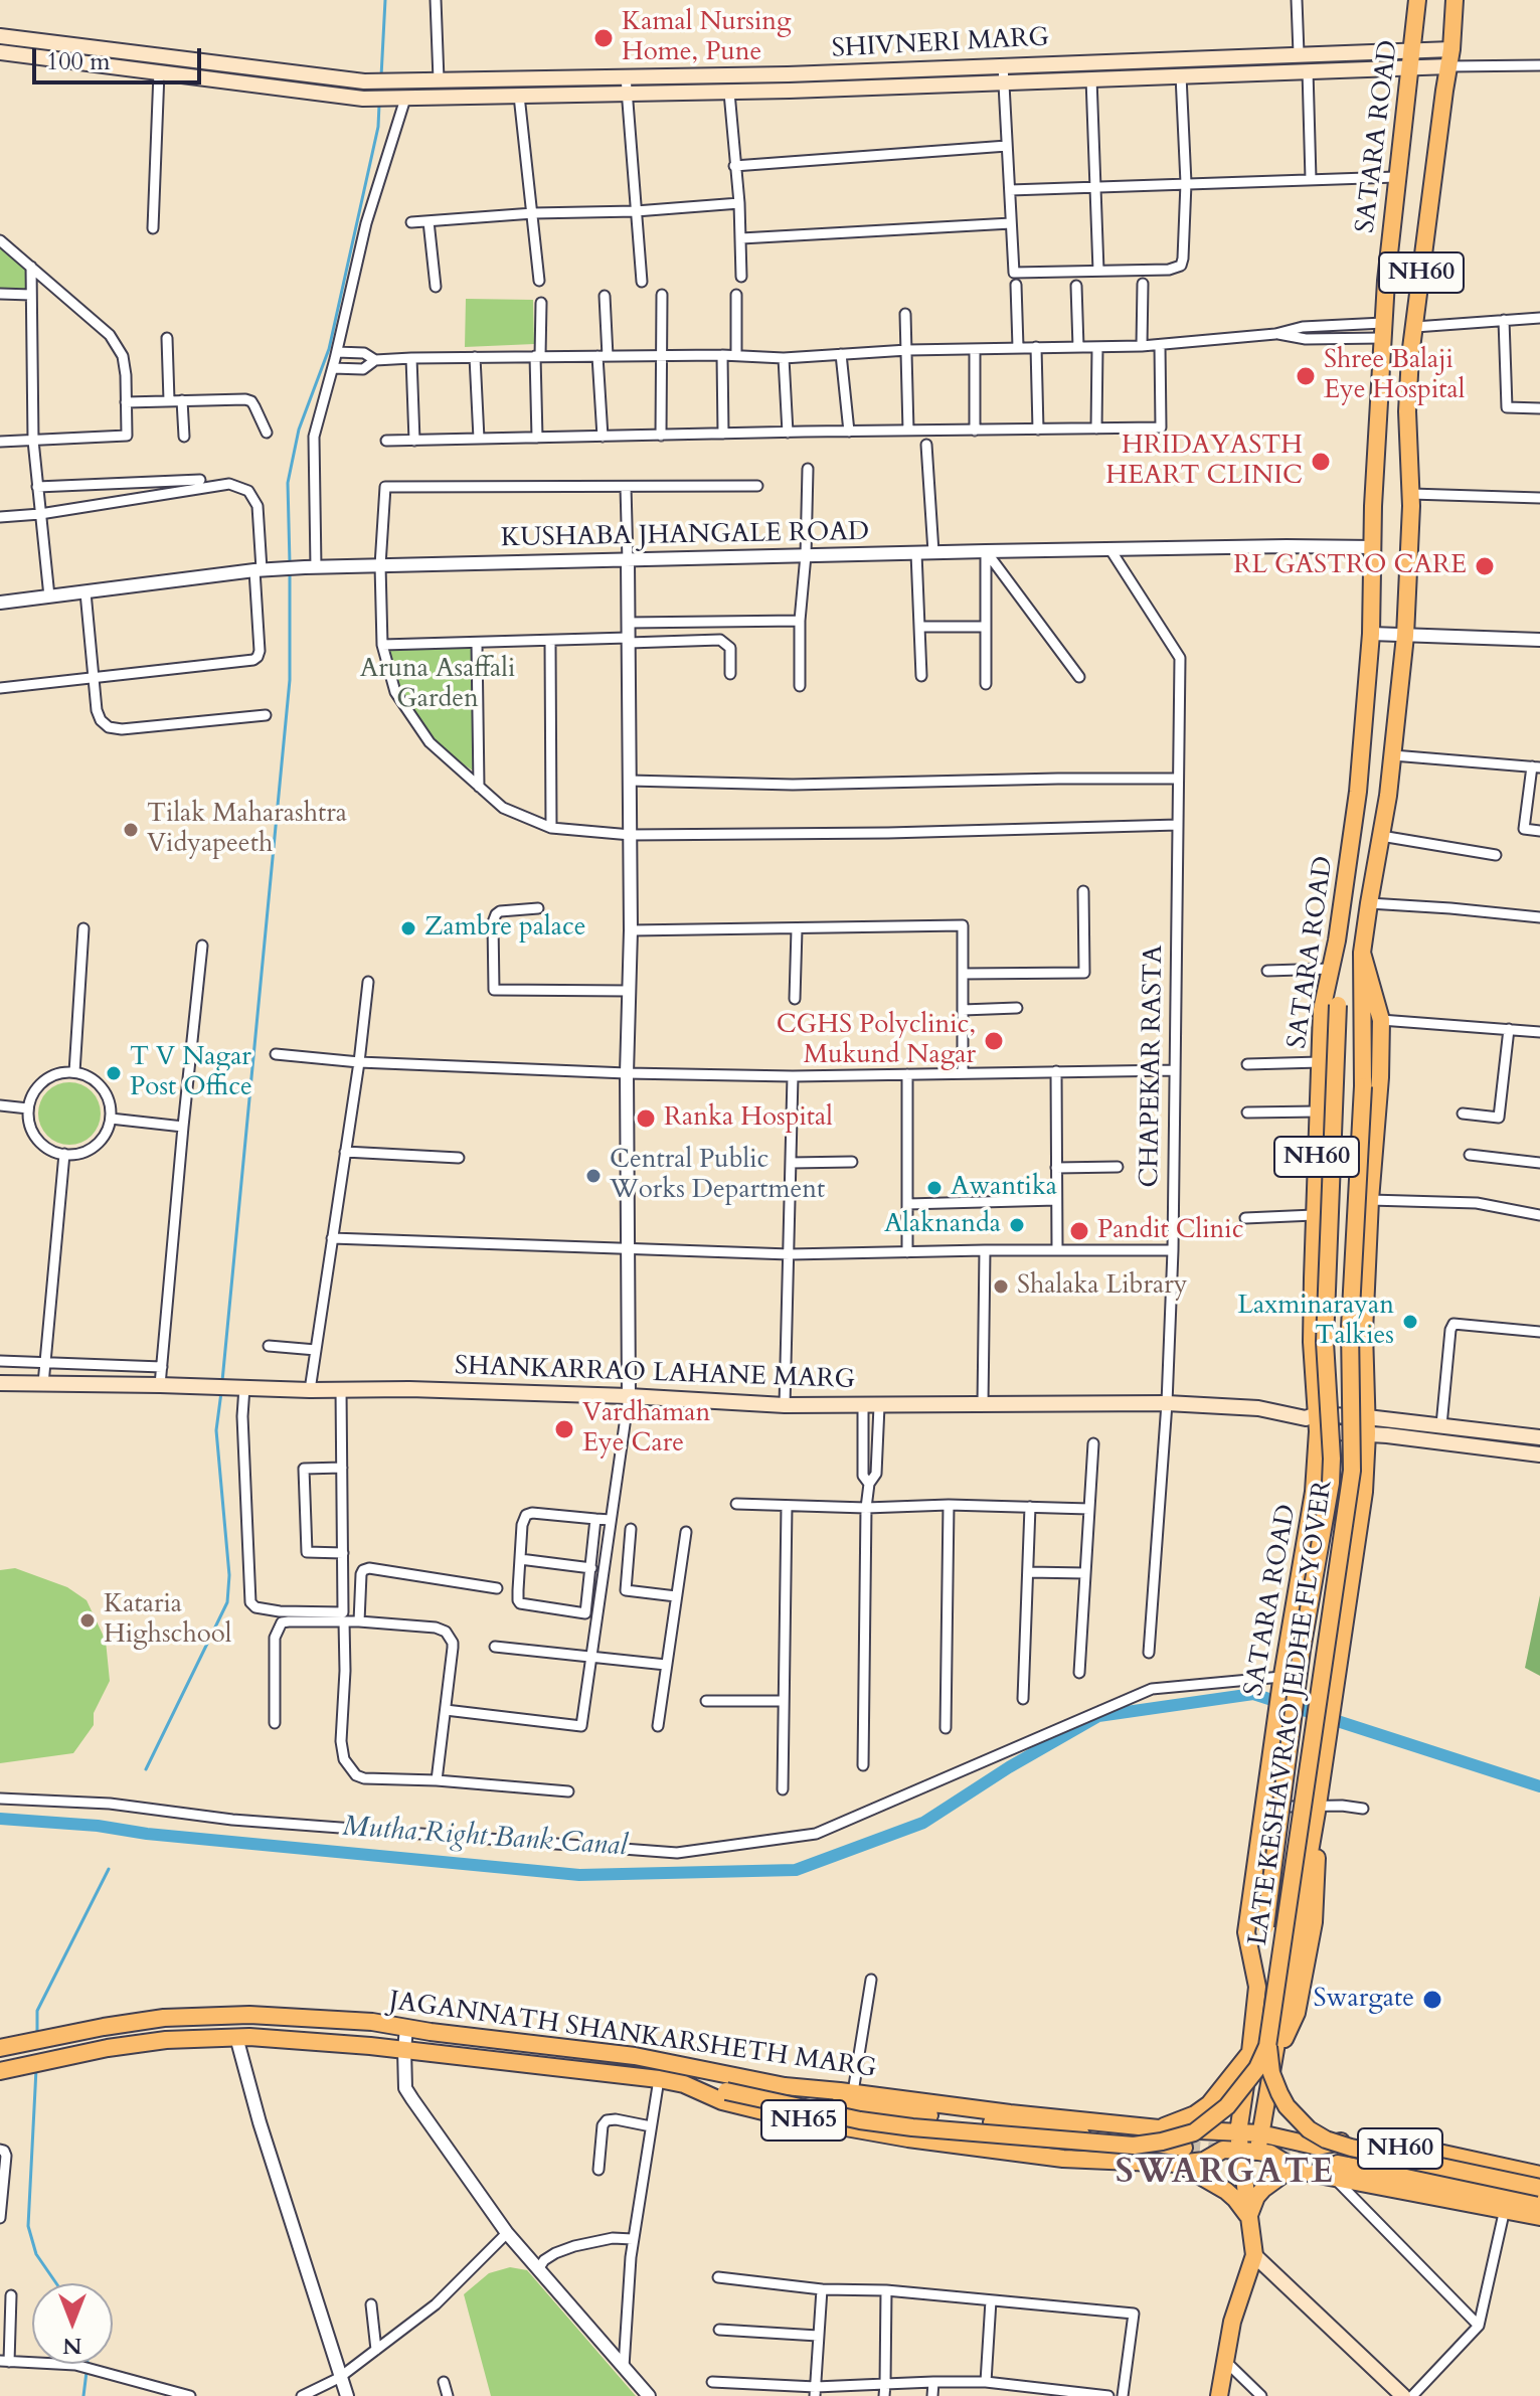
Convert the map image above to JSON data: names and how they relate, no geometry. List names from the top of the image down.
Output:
{
  "streets": {
    "highway": [
      "SATARA ROAD",
      "NH60",
      "LATE KESHAVRAO JEDHE FLYOVER",
      "JAGANNATH SHANKARSHETH MARG",
      "NH65"
    ],
    "main road": ["SHIVNERI MARG", "SHANKARRAO LAHANE MARG"],
    "street": ["KUSHABA JHANGALE ROAD", "CHAPEKAR RASTA"]
  },
  "crossings": [
    ["SHIVNERI MARG", "SATARA ROAD"],
    ["SATARA ROAD", "NH60"],
    ["SATARA ROAD", "KUSHABA JHANGALE ROAD"],
    ["SATARA ROAD", "SHANKARRAO LAHANE MARG"],
    ["SATARA ROAD", "LATE KESHAVRAO JEDHE FLYOVER"],
    ["SATARA ROAD", "JAGANNATH SHANKARSHETH MARG"],
    ["NH60", "JAGANNATH SHANKARSHETH MARG"],
    ["KUSHABA JHANGALE ROAD", "CHAPEKAR RASTA"],
    ["CHAPEKAR RASTA", "SHANKARRAO LAHANE MARG"],
    ["LATE KESHAVRAO JEDHE FLYOVER", "JAGANNATH SHANKARSHETH MARG"]
  ],
  "districts": ["SWARGATE"],
  "water": ["Mutha Right Bank Canal"],
  "parks": ["Aruna Asaffali Garden"],
  "places": [
    "Kamal Nursing Home, Pune",
    "Shree Balaji Eye Hospital",
    "HRIDAYASTH HEART CLINIC",
    "RL GASTRO CARE",
    "Tilak Maharashtra Vidyapeeth",
    "Zambre palace",
    "CGHS Polyclinic, Mukund Nagar",
    "T V Nagar Post Office",
    "Ranka Hospital",
    "Central Public Works Department",
    "Awantika",
    "Alaknanda",
    "Pandit Clinic",
    "Shalaka Library",
    "Laxminarayan Talkies",
    "Vardhaman Eye Care",
    "Kataria Highschool",
    "Swargate"
  ],
  "scale_bar": "100 m",
  "north": "bottom"
}
